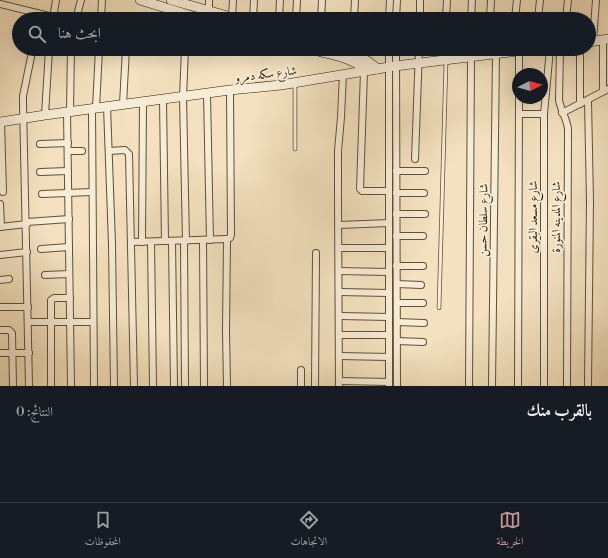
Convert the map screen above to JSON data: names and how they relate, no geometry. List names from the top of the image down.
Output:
{
  "streets": {
    "main road": ["شارع سكه دمرو"],
    "street": ["شارع مسعد البقرى", "شارع المدينه المنورة", "شارع سلطان حسن"]
  },
  "north": "right",
  "page": {
    "search": "ابحث هنا",
    "heading": ["بالقرب منك", "النتائج: 0"],
    "nav": ["الخريطة", "الاتجاهات", "المحفوظات"]
  }
}
